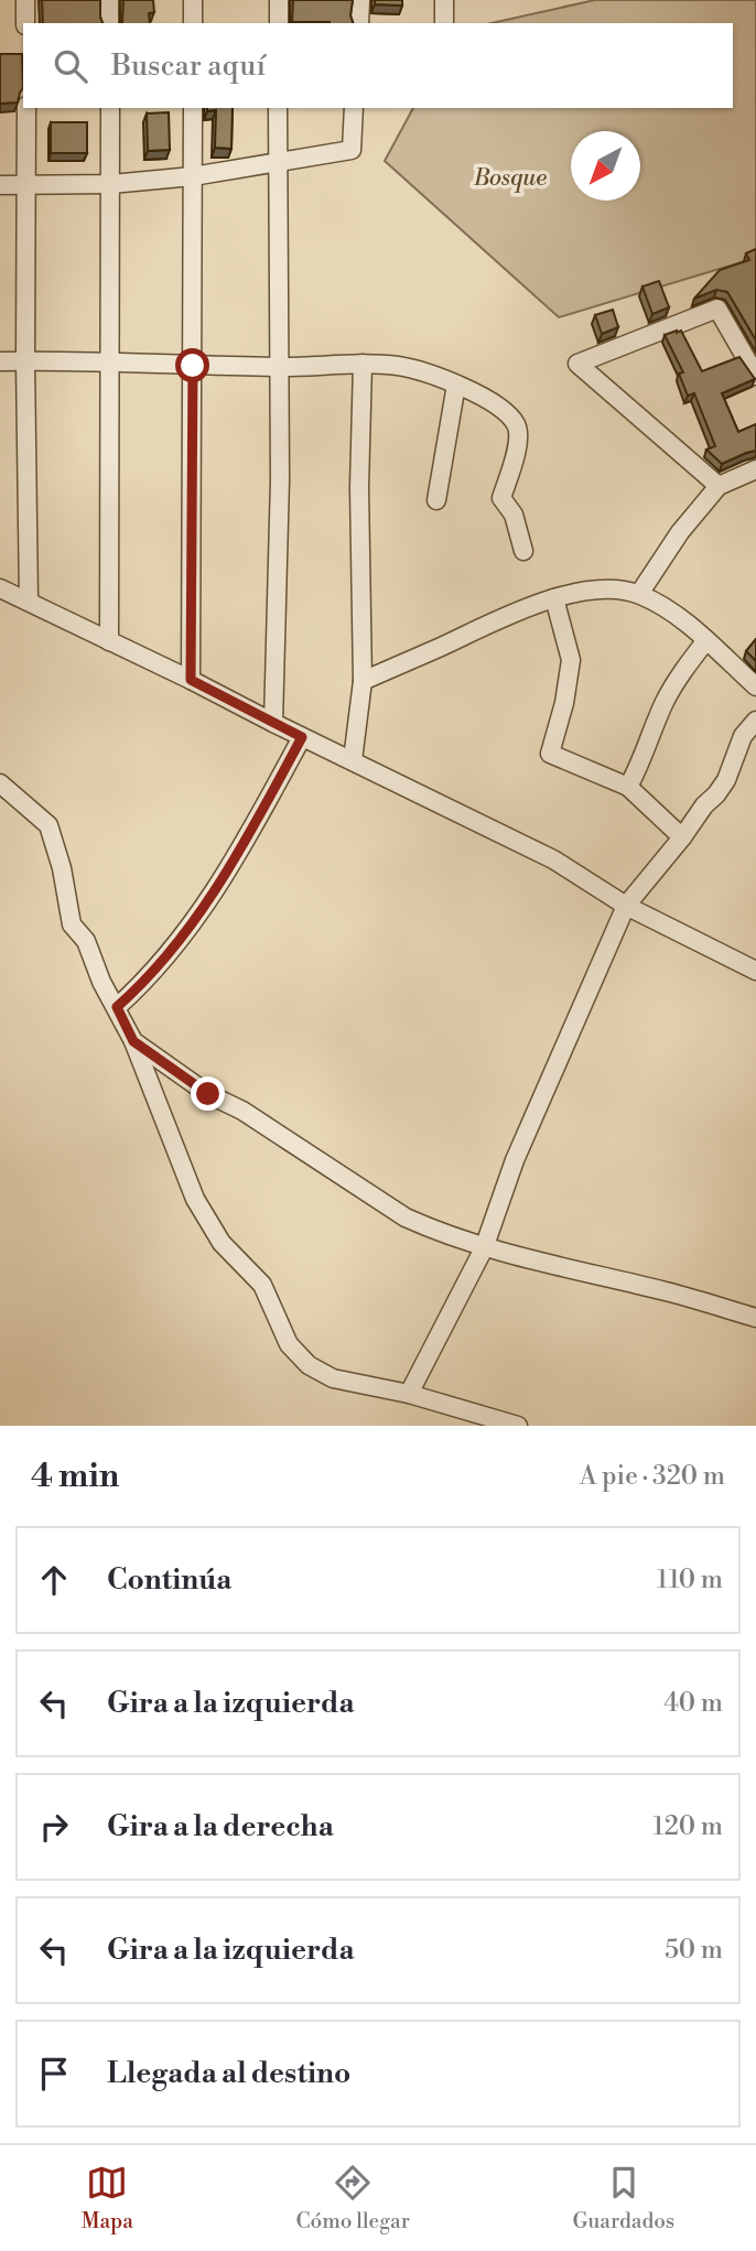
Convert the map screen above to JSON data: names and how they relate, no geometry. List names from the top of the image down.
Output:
{
  "parks": ["Bosque"],
  "north": "bottom left",
  "page": {
    "search": "Buscar aquí",
    "heading": ["4 min", "A pie · 320 m"],
    "list": [
      ["Continúa", "110 m"],
      ["Gira a la izquierda", "40 m"],
      ["Gira a la derecha", "120 m"],
      ["Gira a la izquierda", "50 m"],
      "Llegada al destino"
    ],
    "nav": ["Mapa", "Cómo llegar", "Guardados"]
  }
}
